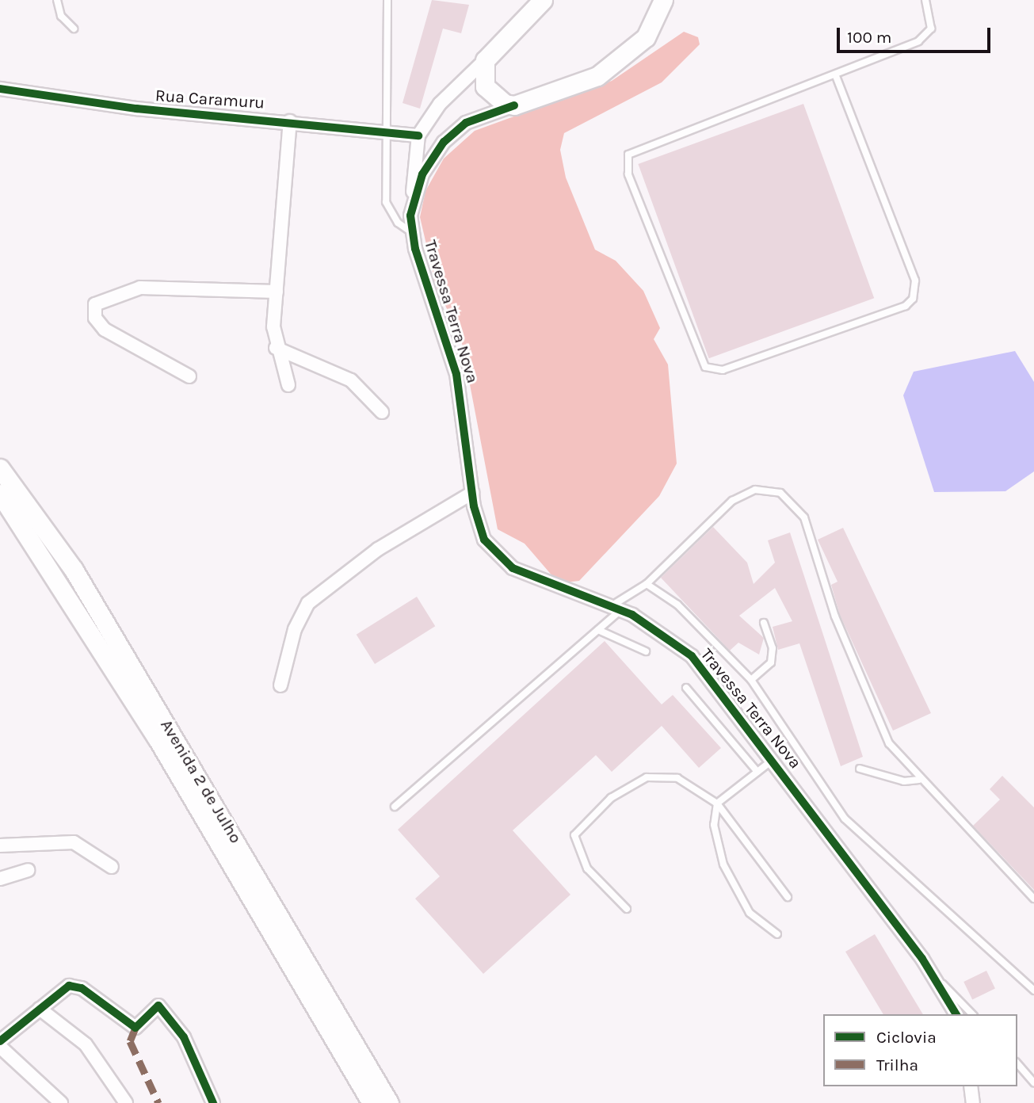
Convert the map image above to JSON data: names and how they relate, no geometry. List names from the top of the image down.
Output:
{
  "streets": {
    "main road": ["Avenida 2 de Julho"],
    "street": ["Rua Caramuru", "Travessa Terra Nova"]
  },
  "crossings": [
    ["Rua Caramuru", "Travessa Terra Nova"]
  ],
  "legend": ["Ciclovia", "Trilha"],
  "scale_bar": "100 m"
}
